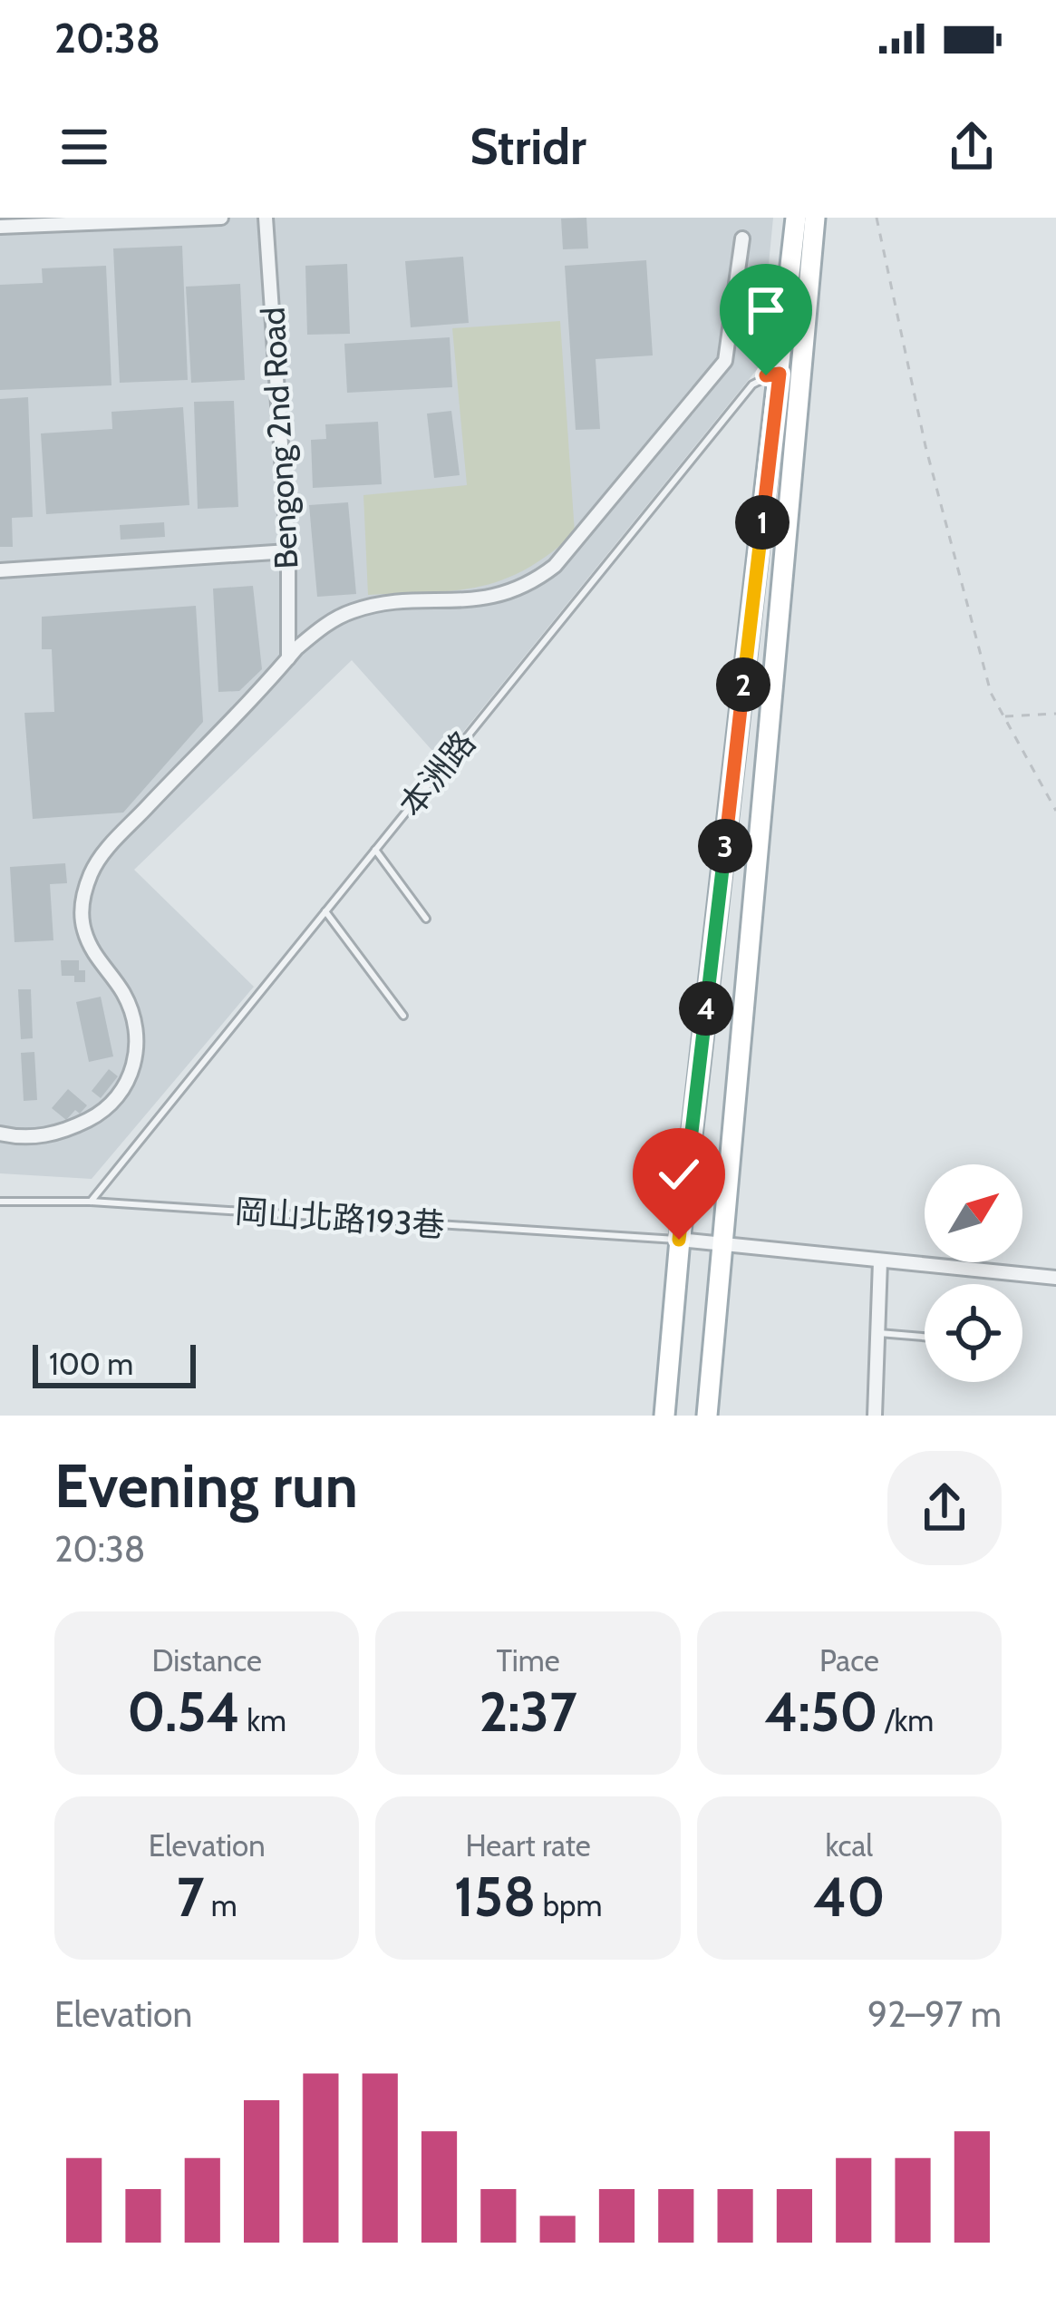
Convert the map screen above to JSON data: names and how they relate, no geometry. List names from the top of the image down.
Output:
{
  "streets": {
    "street": ["Bengong 2nd Road"],
    "lane": ["本洲路", "岡山北路193巷"]
  },
  "crossings": [
    ["本洲路", "岡山北路193巷"]
  ],
  "scale_bar": "100 m",
  "north": "top right",
  "page": {
    "status": "20:38",
    "header": "Stridr",
    "pins": [
      "1",
      "2",
      "3",
      "4"
    ],
    "scale": "100 m",
    "heading": ["Evening run", "20:38"],
    "stats": [
      ["Distance", "0.54 km"],
      ["Time", "2:37"],
      ["Pace", "4:50 /km"],
      ["Elevation", "7 m"],
      ["Heart rate", "158 bpm"],
      ["kcal", "40"]
    ],
    "chart": ["Elevation", "92–97 m"]
  }
}
